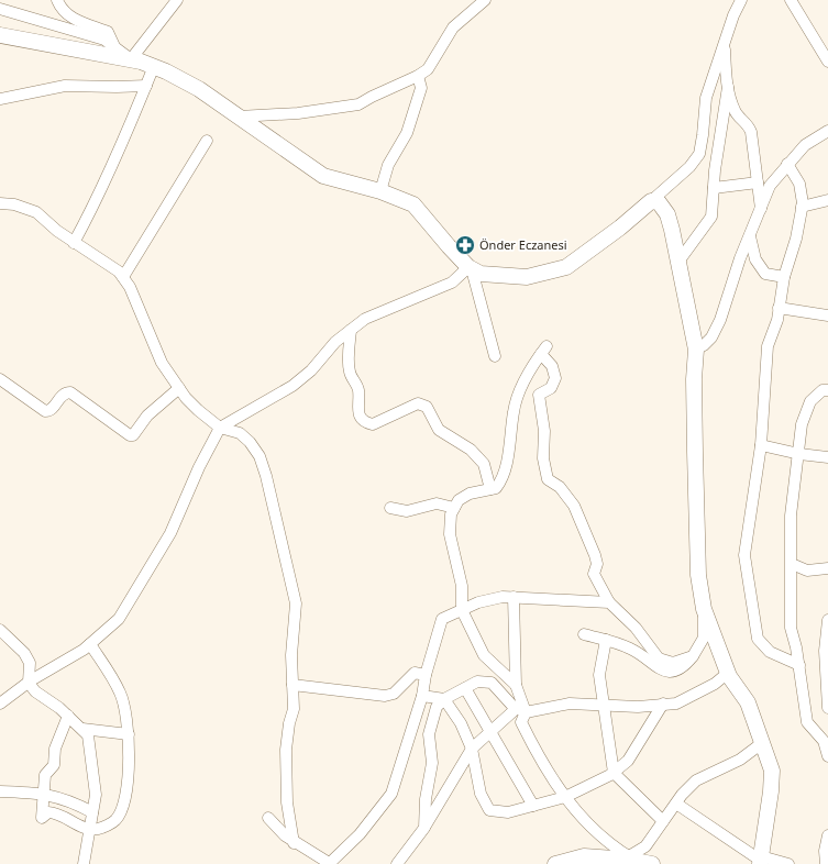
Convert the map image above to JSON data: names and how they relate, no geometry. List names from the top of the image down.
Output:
{
  "places": {
    "pharmacy": ["Önder Eczanesi"]
  }
}
